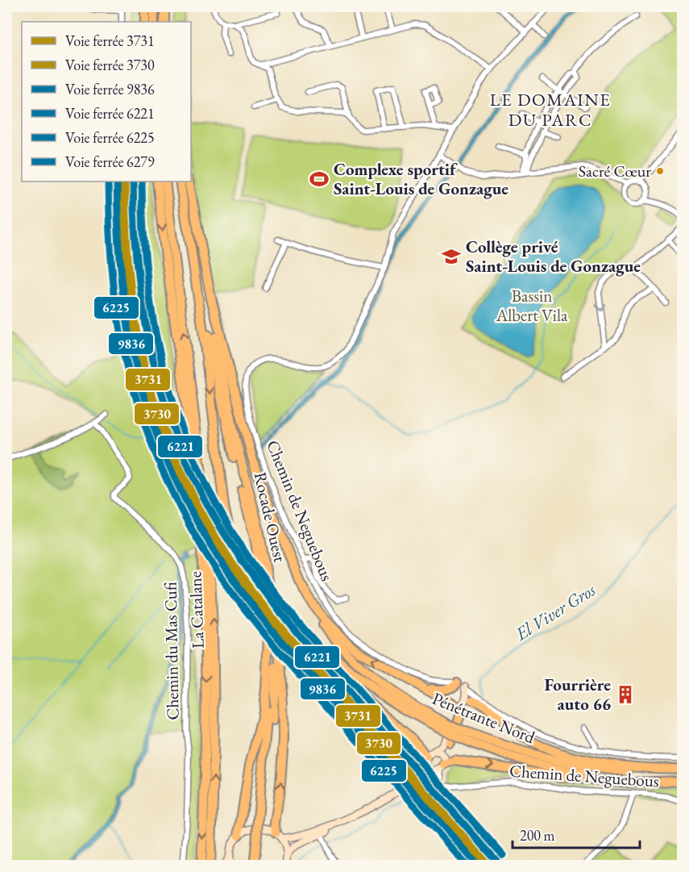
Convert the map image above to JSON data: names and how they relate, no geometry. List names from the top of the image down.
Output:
{
  "streets": {
    "highway": ["Rocade Ouest", "La Catalane", "Pénétrante Nord"],
    "street": ["Chemin de Neguebous", "Chemin du Mas Cufi"]
  },
  "crossings": [
    ["Rocade Ouest", "Pénétrante Nord"]
  ],
  "districts": ["LE DOMAINE DU PARC"],
  "water": ["El Viver Gros"],
  "parks": ["Bassin Albert Vila"],
  "places": {
    "other": ["Sacré Cœur"],
    "sports": ["Complexe sportif Saint-Louis de Gonzague"],
    "school or university": ["Collège privé Saint-Louis de Gonzague"],
    "building": ["Fourrière auto 66"]
  },
  "lines": [
    "rail line 3731",
    "rail line 3730",
    "rail line 9836",
    "rail line 6221",
    "rail line 6225",
    "rail line 6279"
  ],
  "legend": [
    "Voie ferrée 3731",
    "Voie ferrée 3730",
    "Voie ferrée 9836",
    "Voie ferrée 6221",
    "Voie ferrée 6225",
    "Voie ferrée 6279"
  ],
  "scale_bar": "200 m"
}
